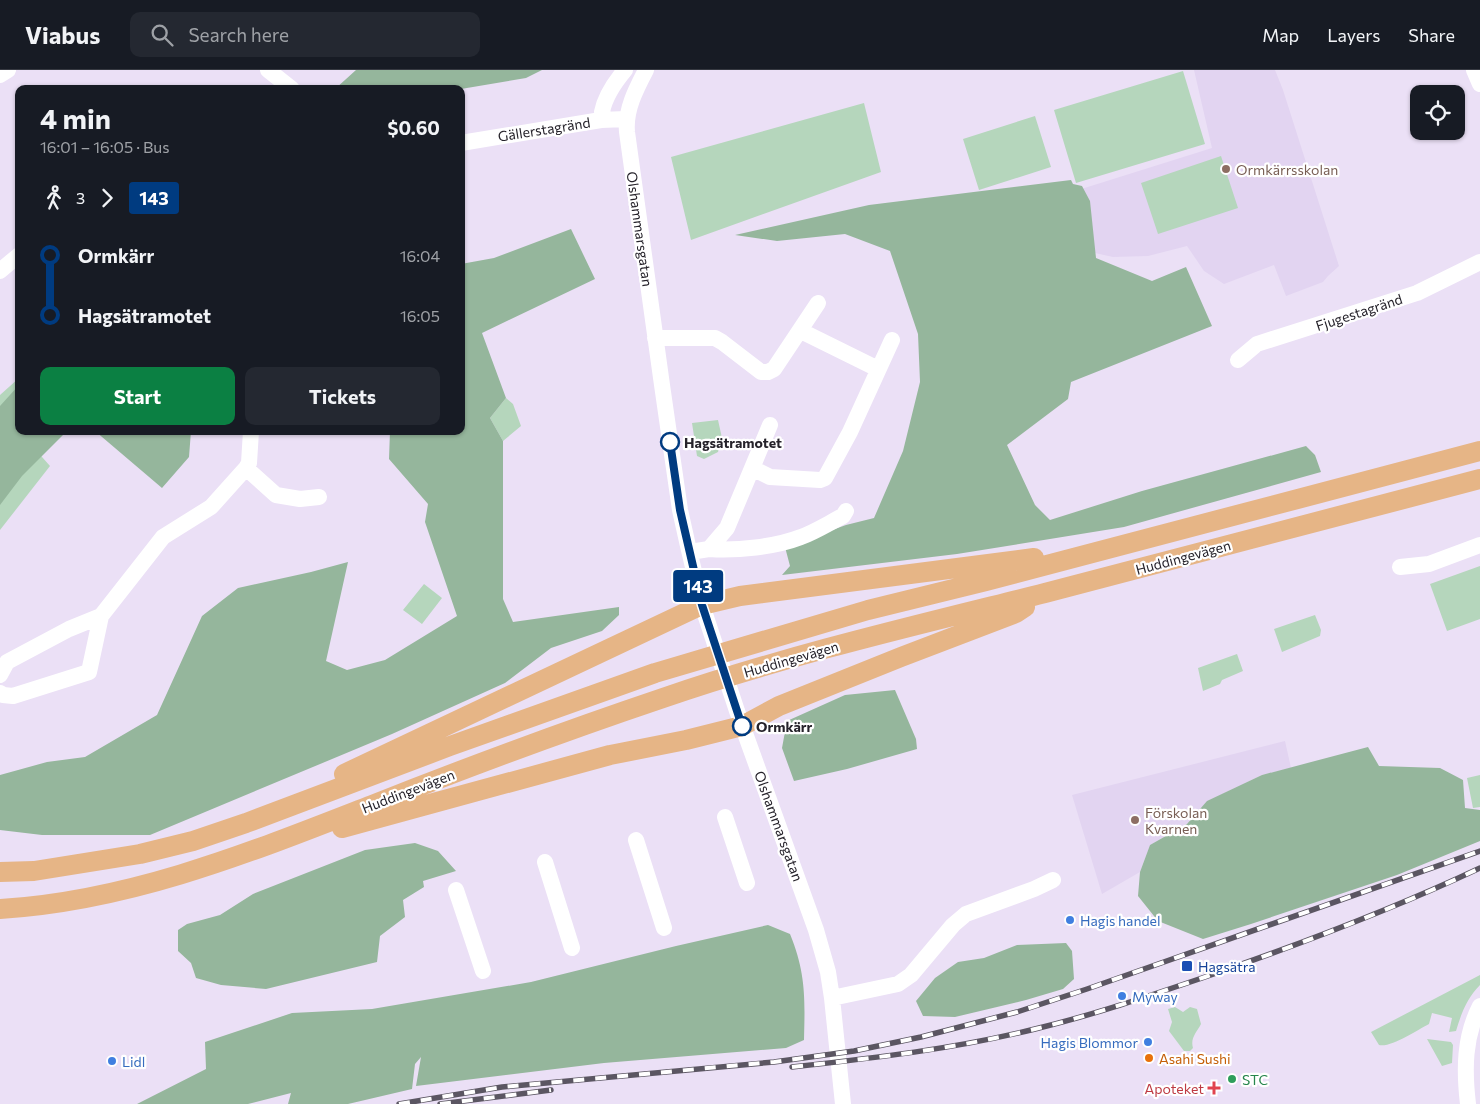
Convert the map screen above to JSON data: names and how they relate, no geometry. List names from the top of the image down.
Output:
{
  "streets": {
    "main road": ["Huddingevägen"],
    "street": ["Gällerstagränd", "Olshammarsgatan", "Fjugestagränd"]
  },
  "crossings": [
    ["Gällerstagränd", "Olshammarsgatan"]
  ],
  "places": {
    "other": [
      "Ormkärrsskolan",
      "Hagsätramotet",
      "Ormkärr",
      "Förskolan Kvarnen",
      "Hagis handel",
      "Myway",
      "Hagis Blommor",
      "Asahi Sushi",
      "Lidl",
      "STC"
    ],
    "transit": ["Hagsätra"],
    "health": ["Apoteket"]
  },
  "lines": ["bus line 143"],
  "page": {
    "header": "Viabus",
    "search": "Search here",
    "nav": ["Map", "Layers", "Share"],
    "on_map": "143",
    "heading": ["4 min", "16:01 – 16:05 · Bus", "$0.60"],
    "legs": ["3", "143"],
    "list": [
      {
        "name": "Ormkärr",
        "value": "16:04"
      },
      {
        "name": "Hagsätramotet",
        "value": "16:05"
      }
    ],
    "buttons": ["Start", "Tickets"]
  }
}
